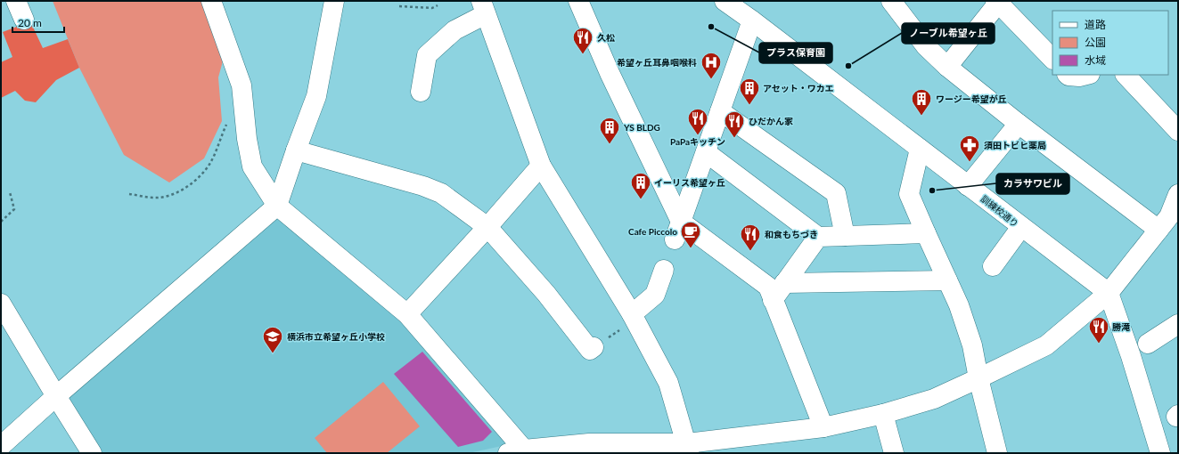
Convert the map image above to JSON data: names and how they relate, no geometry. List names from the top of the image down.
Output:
{
  "streets": {
    "street": ["訓練校通り"]
  },
  "places": {
    "other": ["プラス保育園", "ノーブル希望ヶ丘", "カラサワビル"],
    "restaurant": [
      "久松",
      "PaPaキッチン",
      "ひだかん家",
      "和食もちづき",
      "勝滝"
    ],
    "hospital": ["希望ヶ丘耳鼻咽喉科"],
    "building": [
      "アセット・ワカエ",
      "ワージー希望が丘",
      "YS BLDG",
      "イーリス希望ヶ丘"
    ],
    "pharmacy": ["須田トビヒ薬局"],
    "cafe": ["Cafe Piccolo"],
    "school or university": ["横浜市立希望ヶ丘小学校"]
  },
  "legend": ["道路", "公園", "水域"],
  "scale_bar": "20 m"
}
